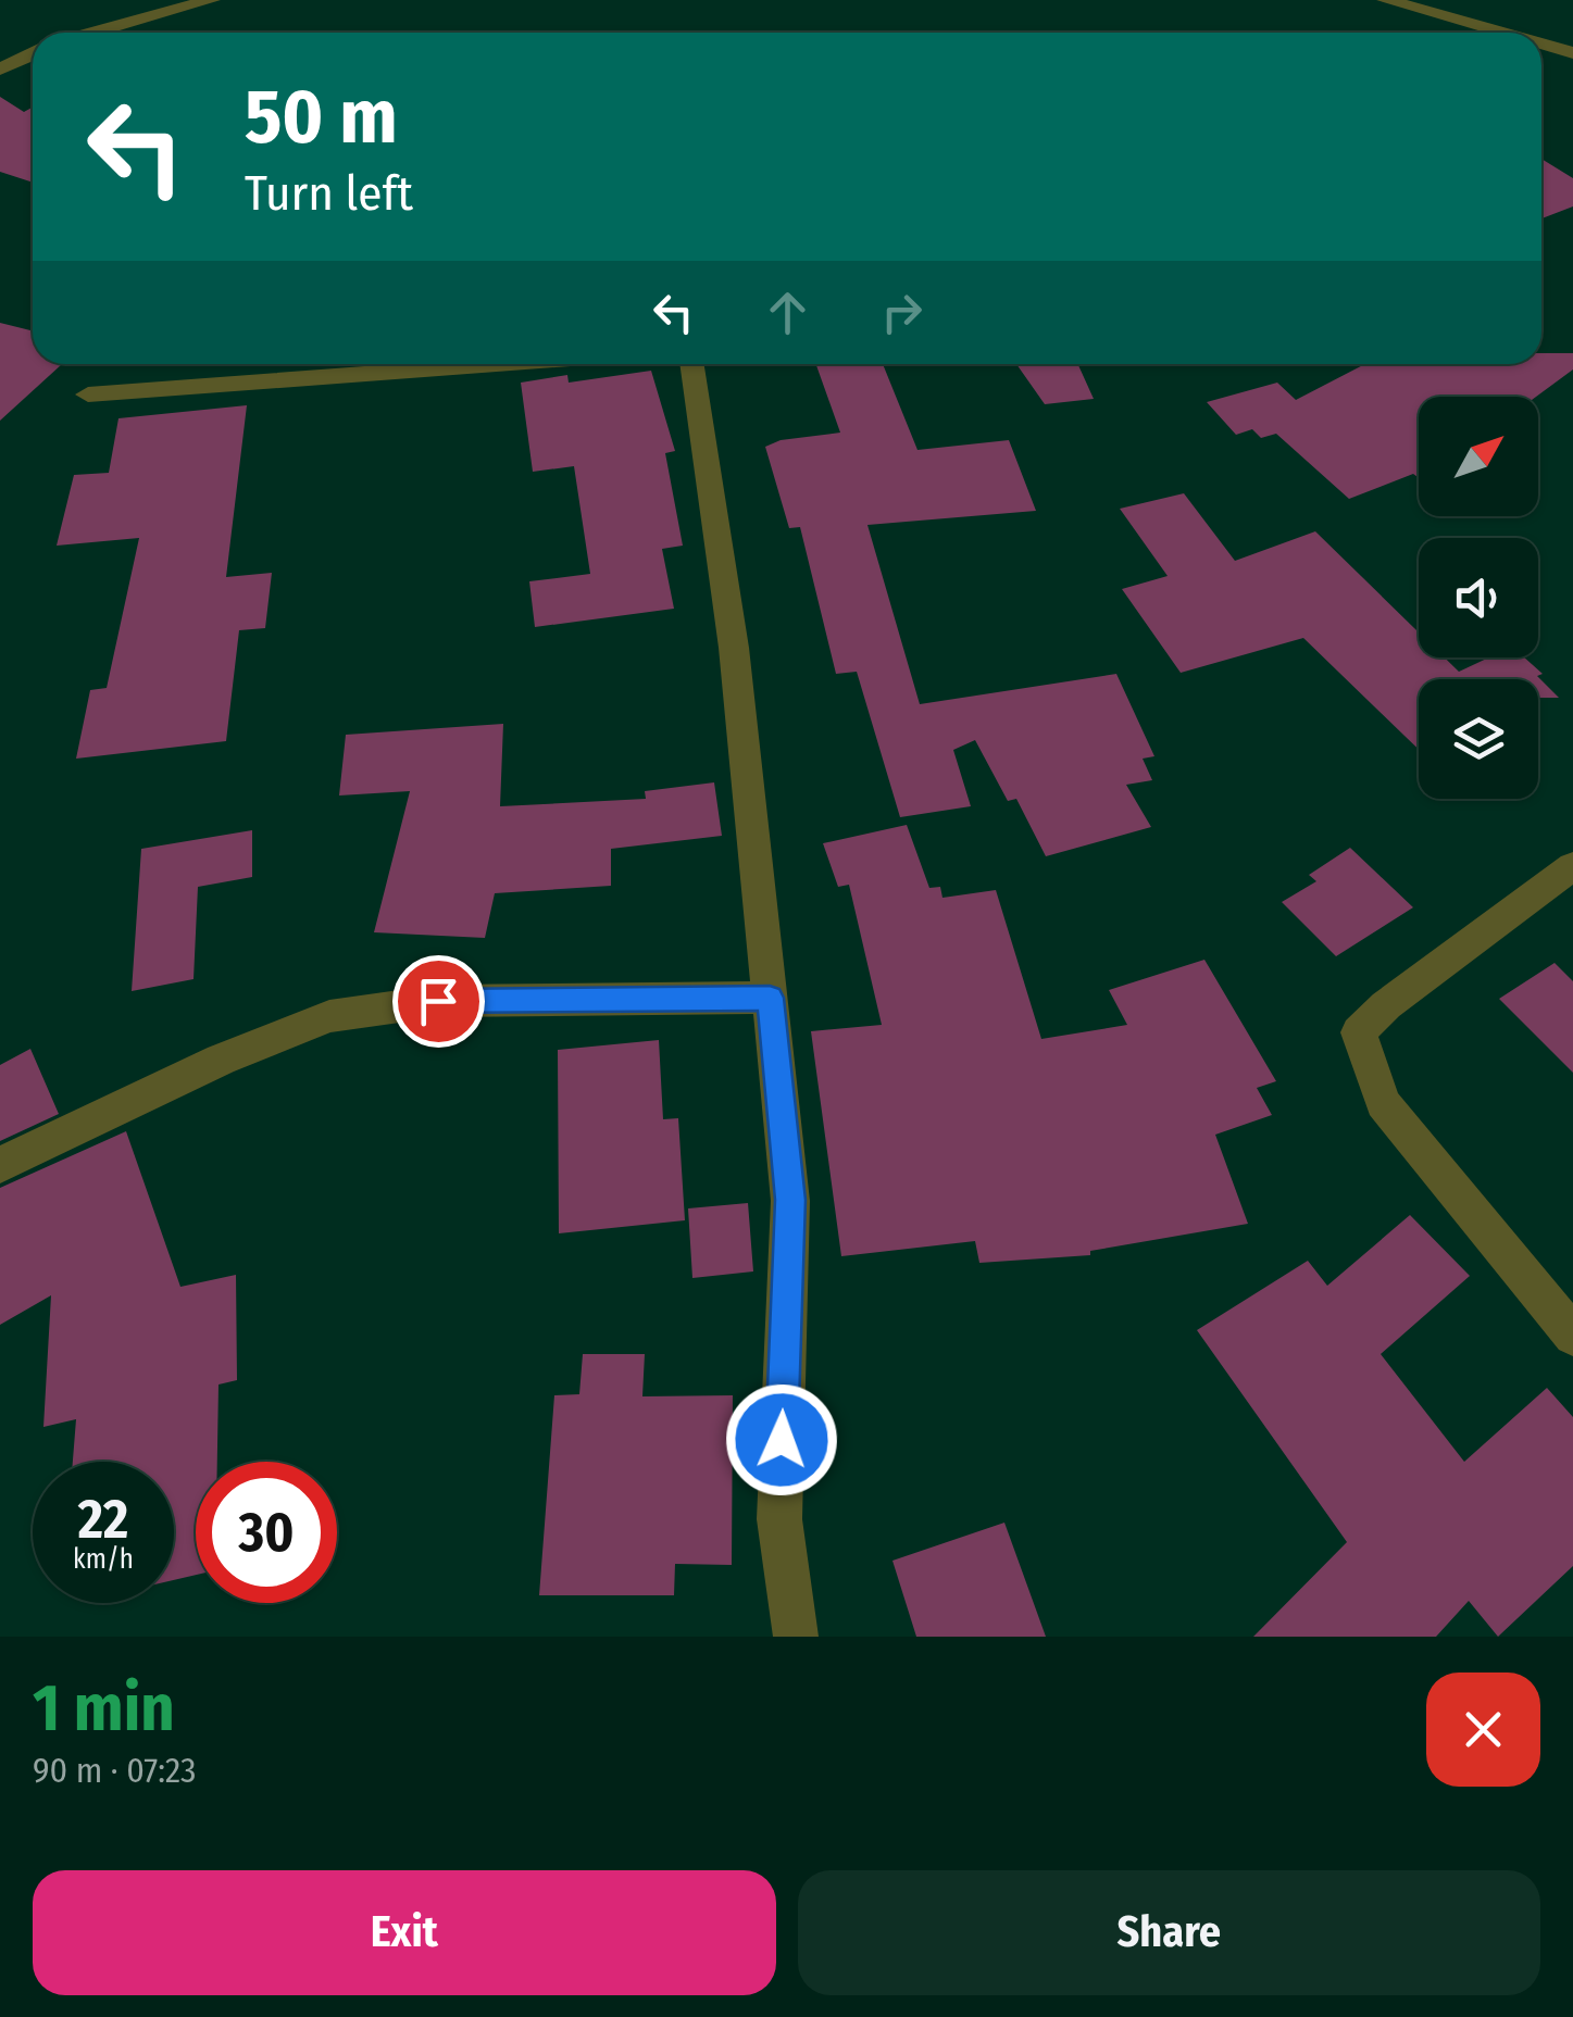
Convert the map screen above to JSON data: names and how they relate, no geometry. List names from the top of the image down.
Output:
{
  "north": "top right",
  "page": {
    "turn": ["50 m", "Turn left"],
    "speed": "22 km/h",
    "limit": "30",
    "heading": ["1 min", "90 m · 07:23"],
    "buttons": ["Exit", "Share"]
  }
}
